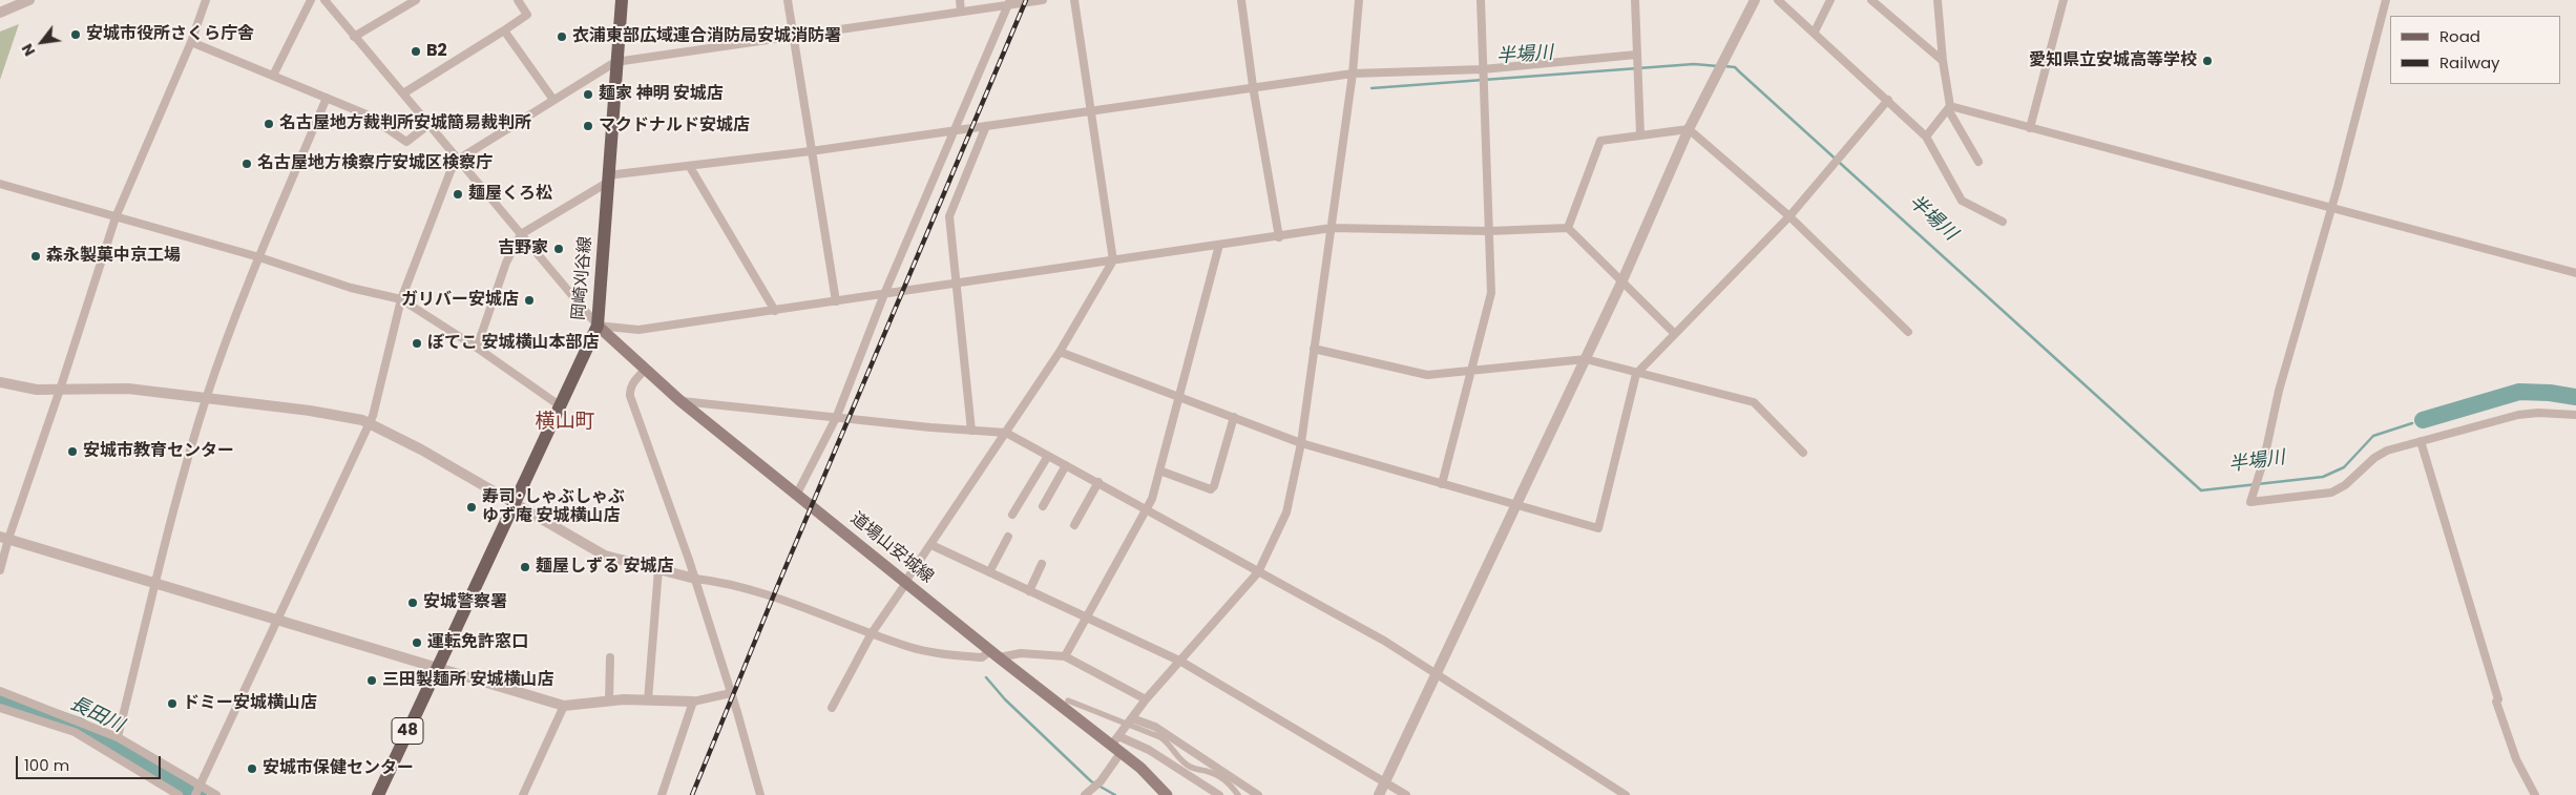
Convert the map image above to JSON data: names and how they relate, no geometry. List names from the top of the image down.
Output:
{
  "streets": {
    "main road": ["岡崎刈谷線", "道場山安城線", "48"]
  },
  "crossings": [
    ["岡崎刈谷線", "道場山安城線"]
  ],
  "districts": ["横山町"],
  "water": ["半場川", "長田川"],
  "places": [
    "安城市役所さくら庁舎",
    "衣浦東部広域連合消防局安城消防署",
    "B2",
    "愛知県立安城高等学校",
    "麺家 神明 安城店",
    "名古屋地方裁判所安城簡易裁判所",
    "マクドナルド安城店",
    "名古屋地方検察庁安城区検察庁",
    "麺屋くろ松",
    "吉野家",
    "森永製菓中京工場",
    "ガリバー安城店",
    "ぼてこ 安城横山本部店",
    "安城市教育センター",
    "寿司･しゃぶしゃぶ ゆず庵 安城横山店",
    "麺屋しずる 安城店",
    "安城警察署",
    "運転免許窓口",
    "三田製麺所 安城横山店",
    "ドミー安城横山店",
    "安城市保健センター"
  ],
  "legend": ["Road", "Railway"],
  "scale_bar": "100 m",
  "north": "bottom left"
}
